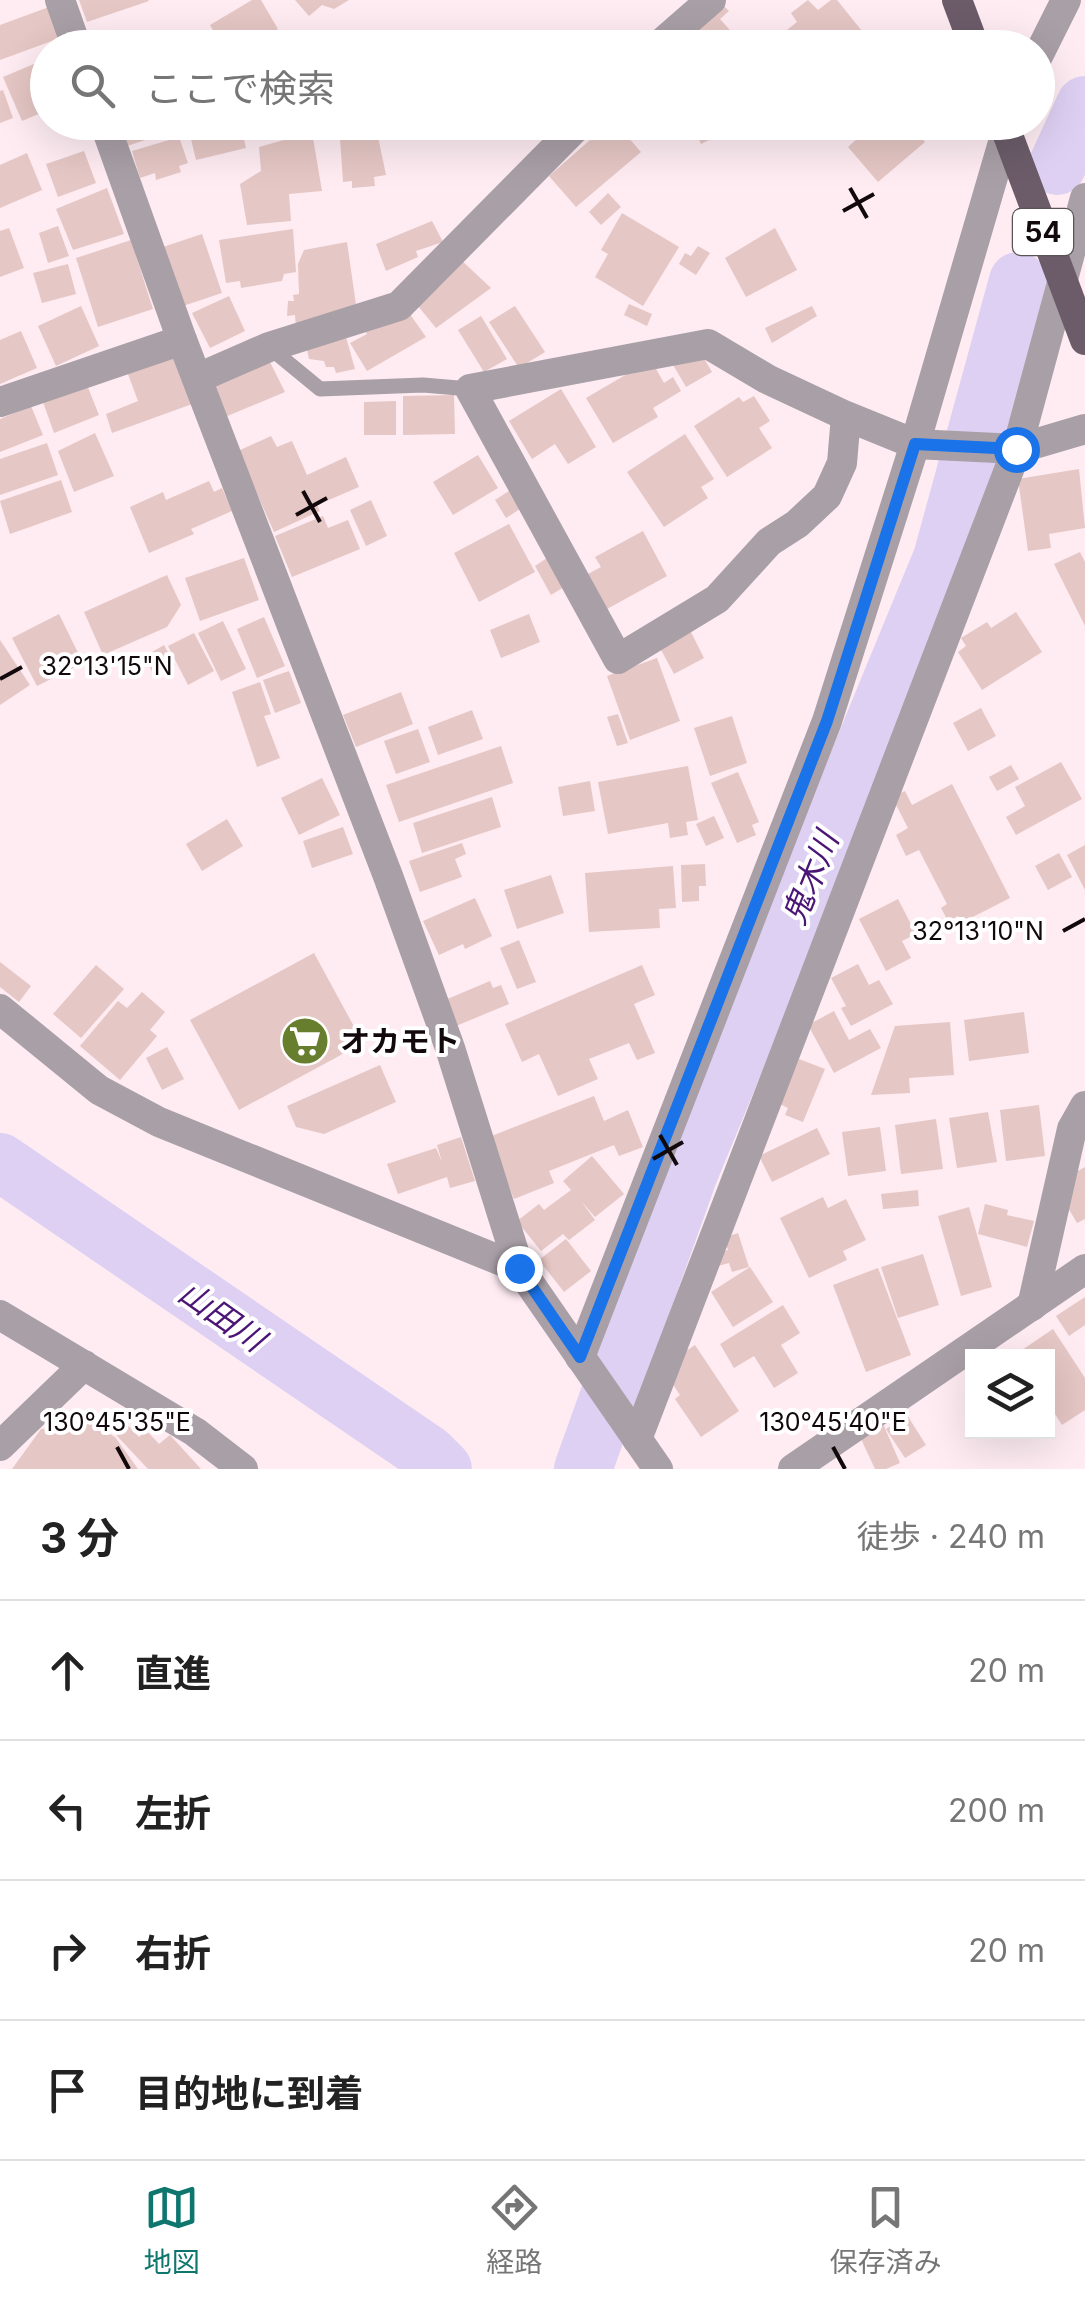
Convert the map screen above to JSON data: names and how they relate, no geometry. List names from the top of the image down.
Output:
{
  "streets": {
    "main road": ["54"]
  },
  "water": ["鬼木川", "山田川"],
  "places": {
    "supermarket": ["オカモト"]
  },
  "page": {
    "search": "ここで検索",
    "heading": ["3 分", "徒歩 · 240 m"],
    "list": [
      ["直進", "20 m"],
      ["左折", "200 m"],
      ["右折", "20 m"],
      "目的地に到着"
    ],
    "nav": ["地図", "経路", "保存済み"]
  },
  "coordinates": [
    "32°13'15\"N",
    "32°13'10\"N",
    "130°45'35\"E",
    "130°45'40\"E"
  ]
}
